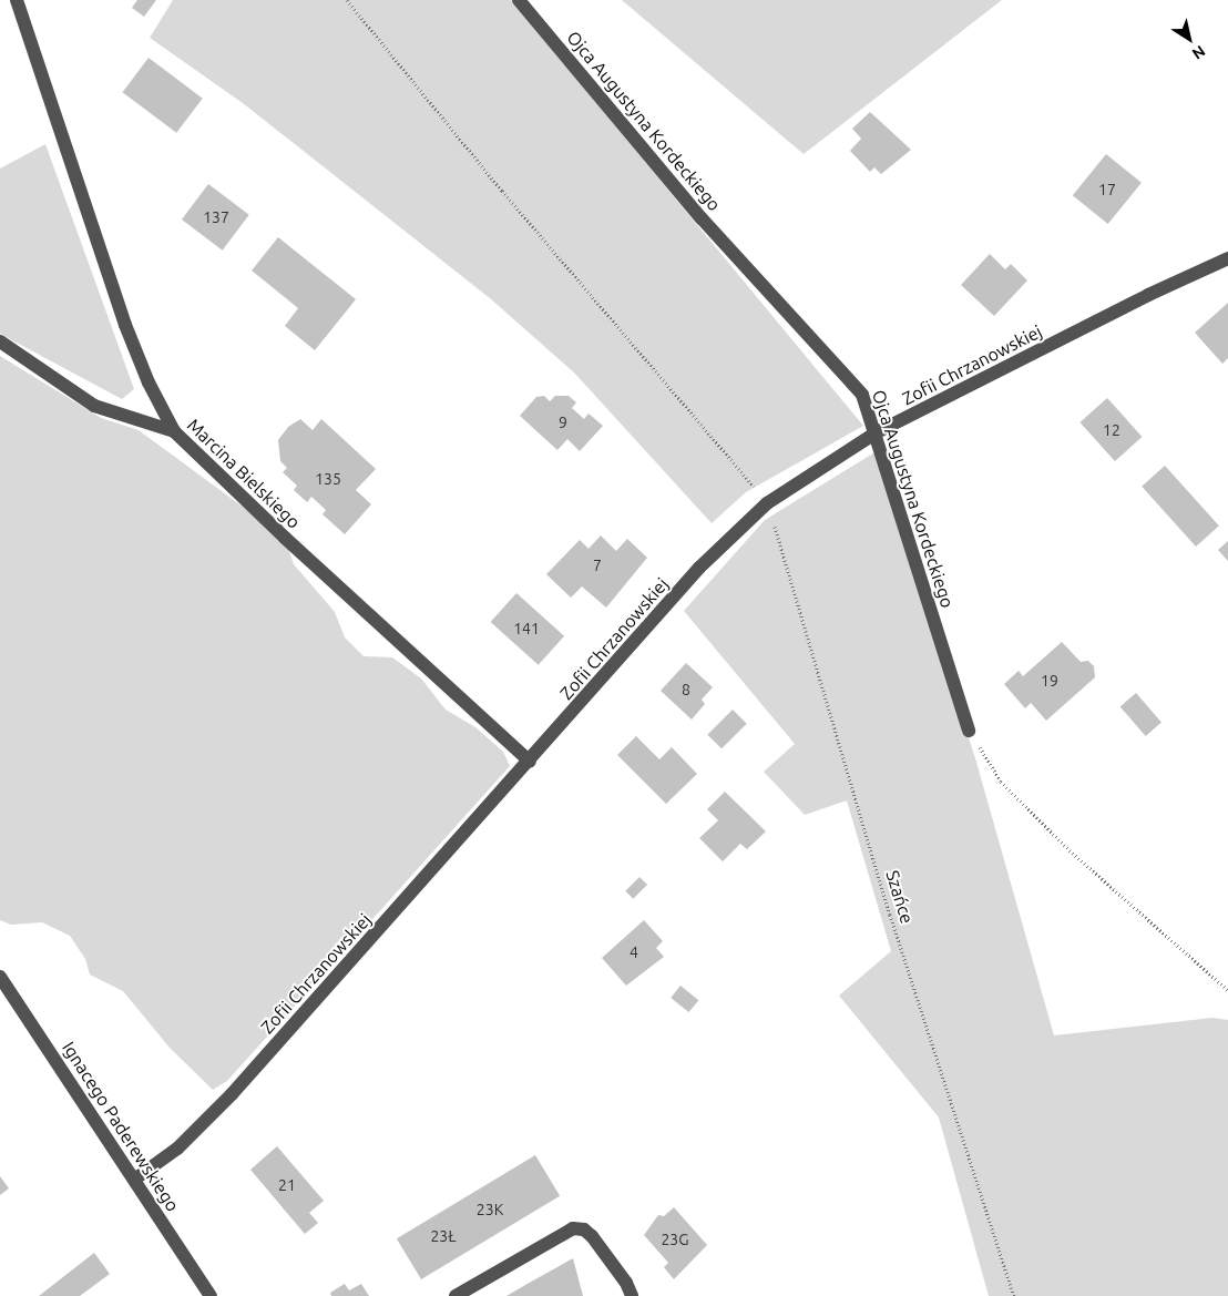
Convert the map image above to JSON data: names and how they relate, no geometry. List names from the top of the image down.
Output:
{
  "streets": {
    "street": [
      "Ojca Augustyna Kordeckiego",
      "Zofii Chrzanowskiej",
      "Marcina Bielskiego",
      "Ignacego Paderewskiego"
    ],
    "path": ["Szańce"]
  },
  "crossings": [
    ["Ojca Augustyna Kordeckiego", "Zofii Chrzanowskiej"],
    ["Zofii Chrzanowskiej", "Marcina Bielskiego"],
    ["Zofii Chrzanowskiej", "Szańce"],
    ["Zofii Chrzanowskiej", "Ignacego Paderewskiego"]
  ],
  "house_numbers": [
    "17",
    "137",
    "9",
    "12",
    "135",
    "7",
    "141",
    "19",
    "8",
    "4",
    "21",
    "23K",
    "23Ł",
    "23G"
  ],
  "north": "bottom right"
}
